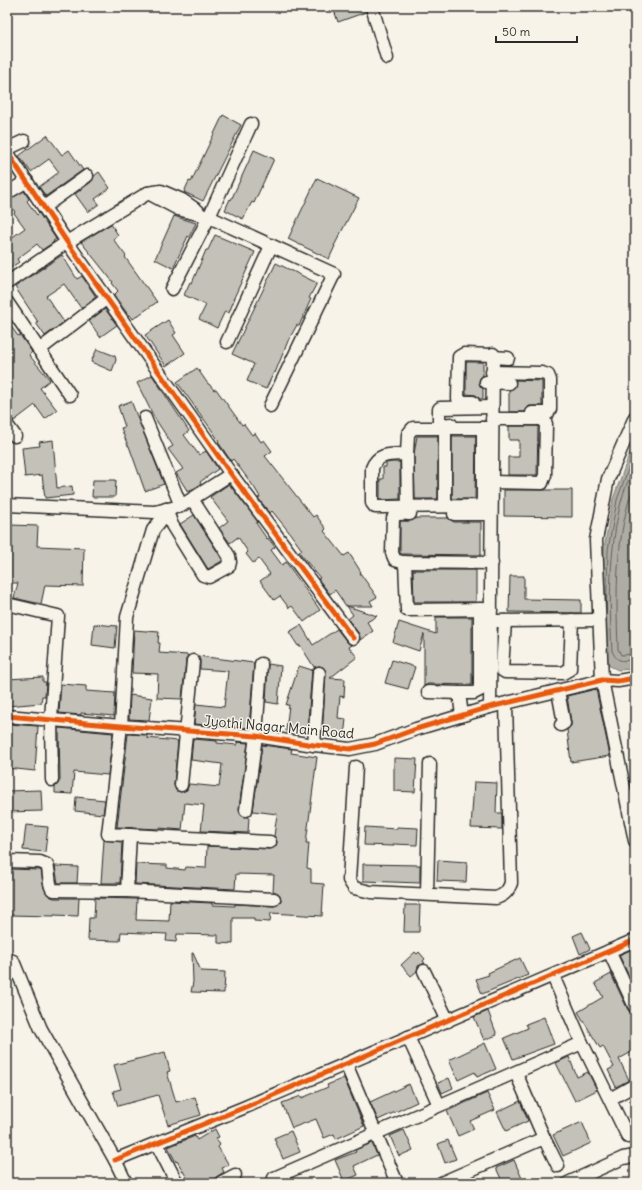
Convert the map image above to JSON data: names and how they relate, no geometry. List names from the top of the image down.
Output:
{
  "streets": {
    "street": ["Jyothi Nagar Main Road"]
  },
  "scale_bar": "50 m"
}
